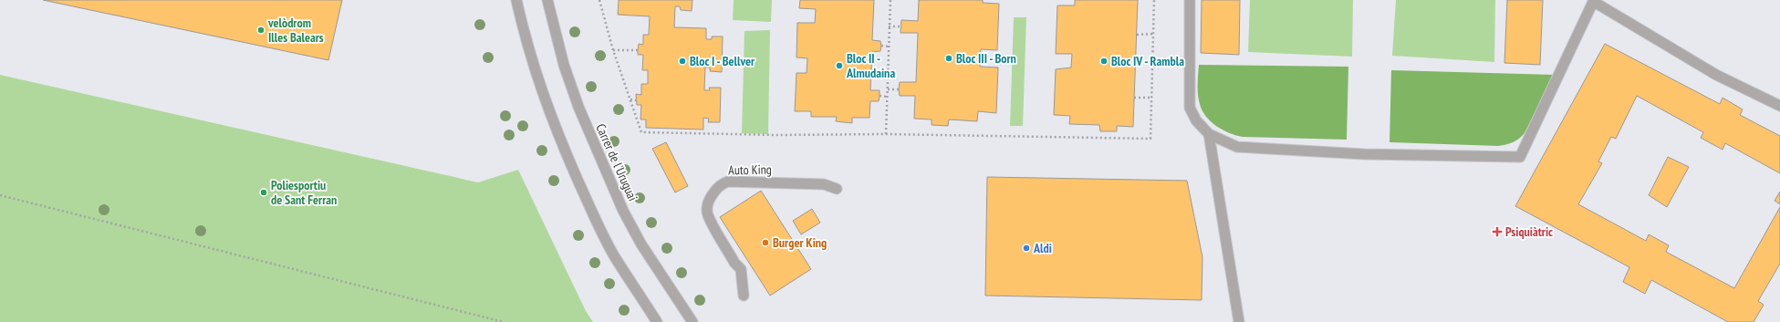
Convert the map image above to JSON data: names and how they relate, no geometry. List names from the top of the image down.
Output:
{
  "streets": {
    "street": ["Carrer de l'Uruguai", "Auto King"]
  },
  "places": {
    "other": [
      "velòdrom Illes Balears",
      "Bloc III - Born",
      "Bloc I - Bellver",
      "Bloc IV - Rambla",
      "Bloc II - Almudaina",
      "Poliesportiu de Sant Ferran",
      "Burger King",
      "Aldi"
    ],
    "health": ["Psiquiàtric"]
  }
}
